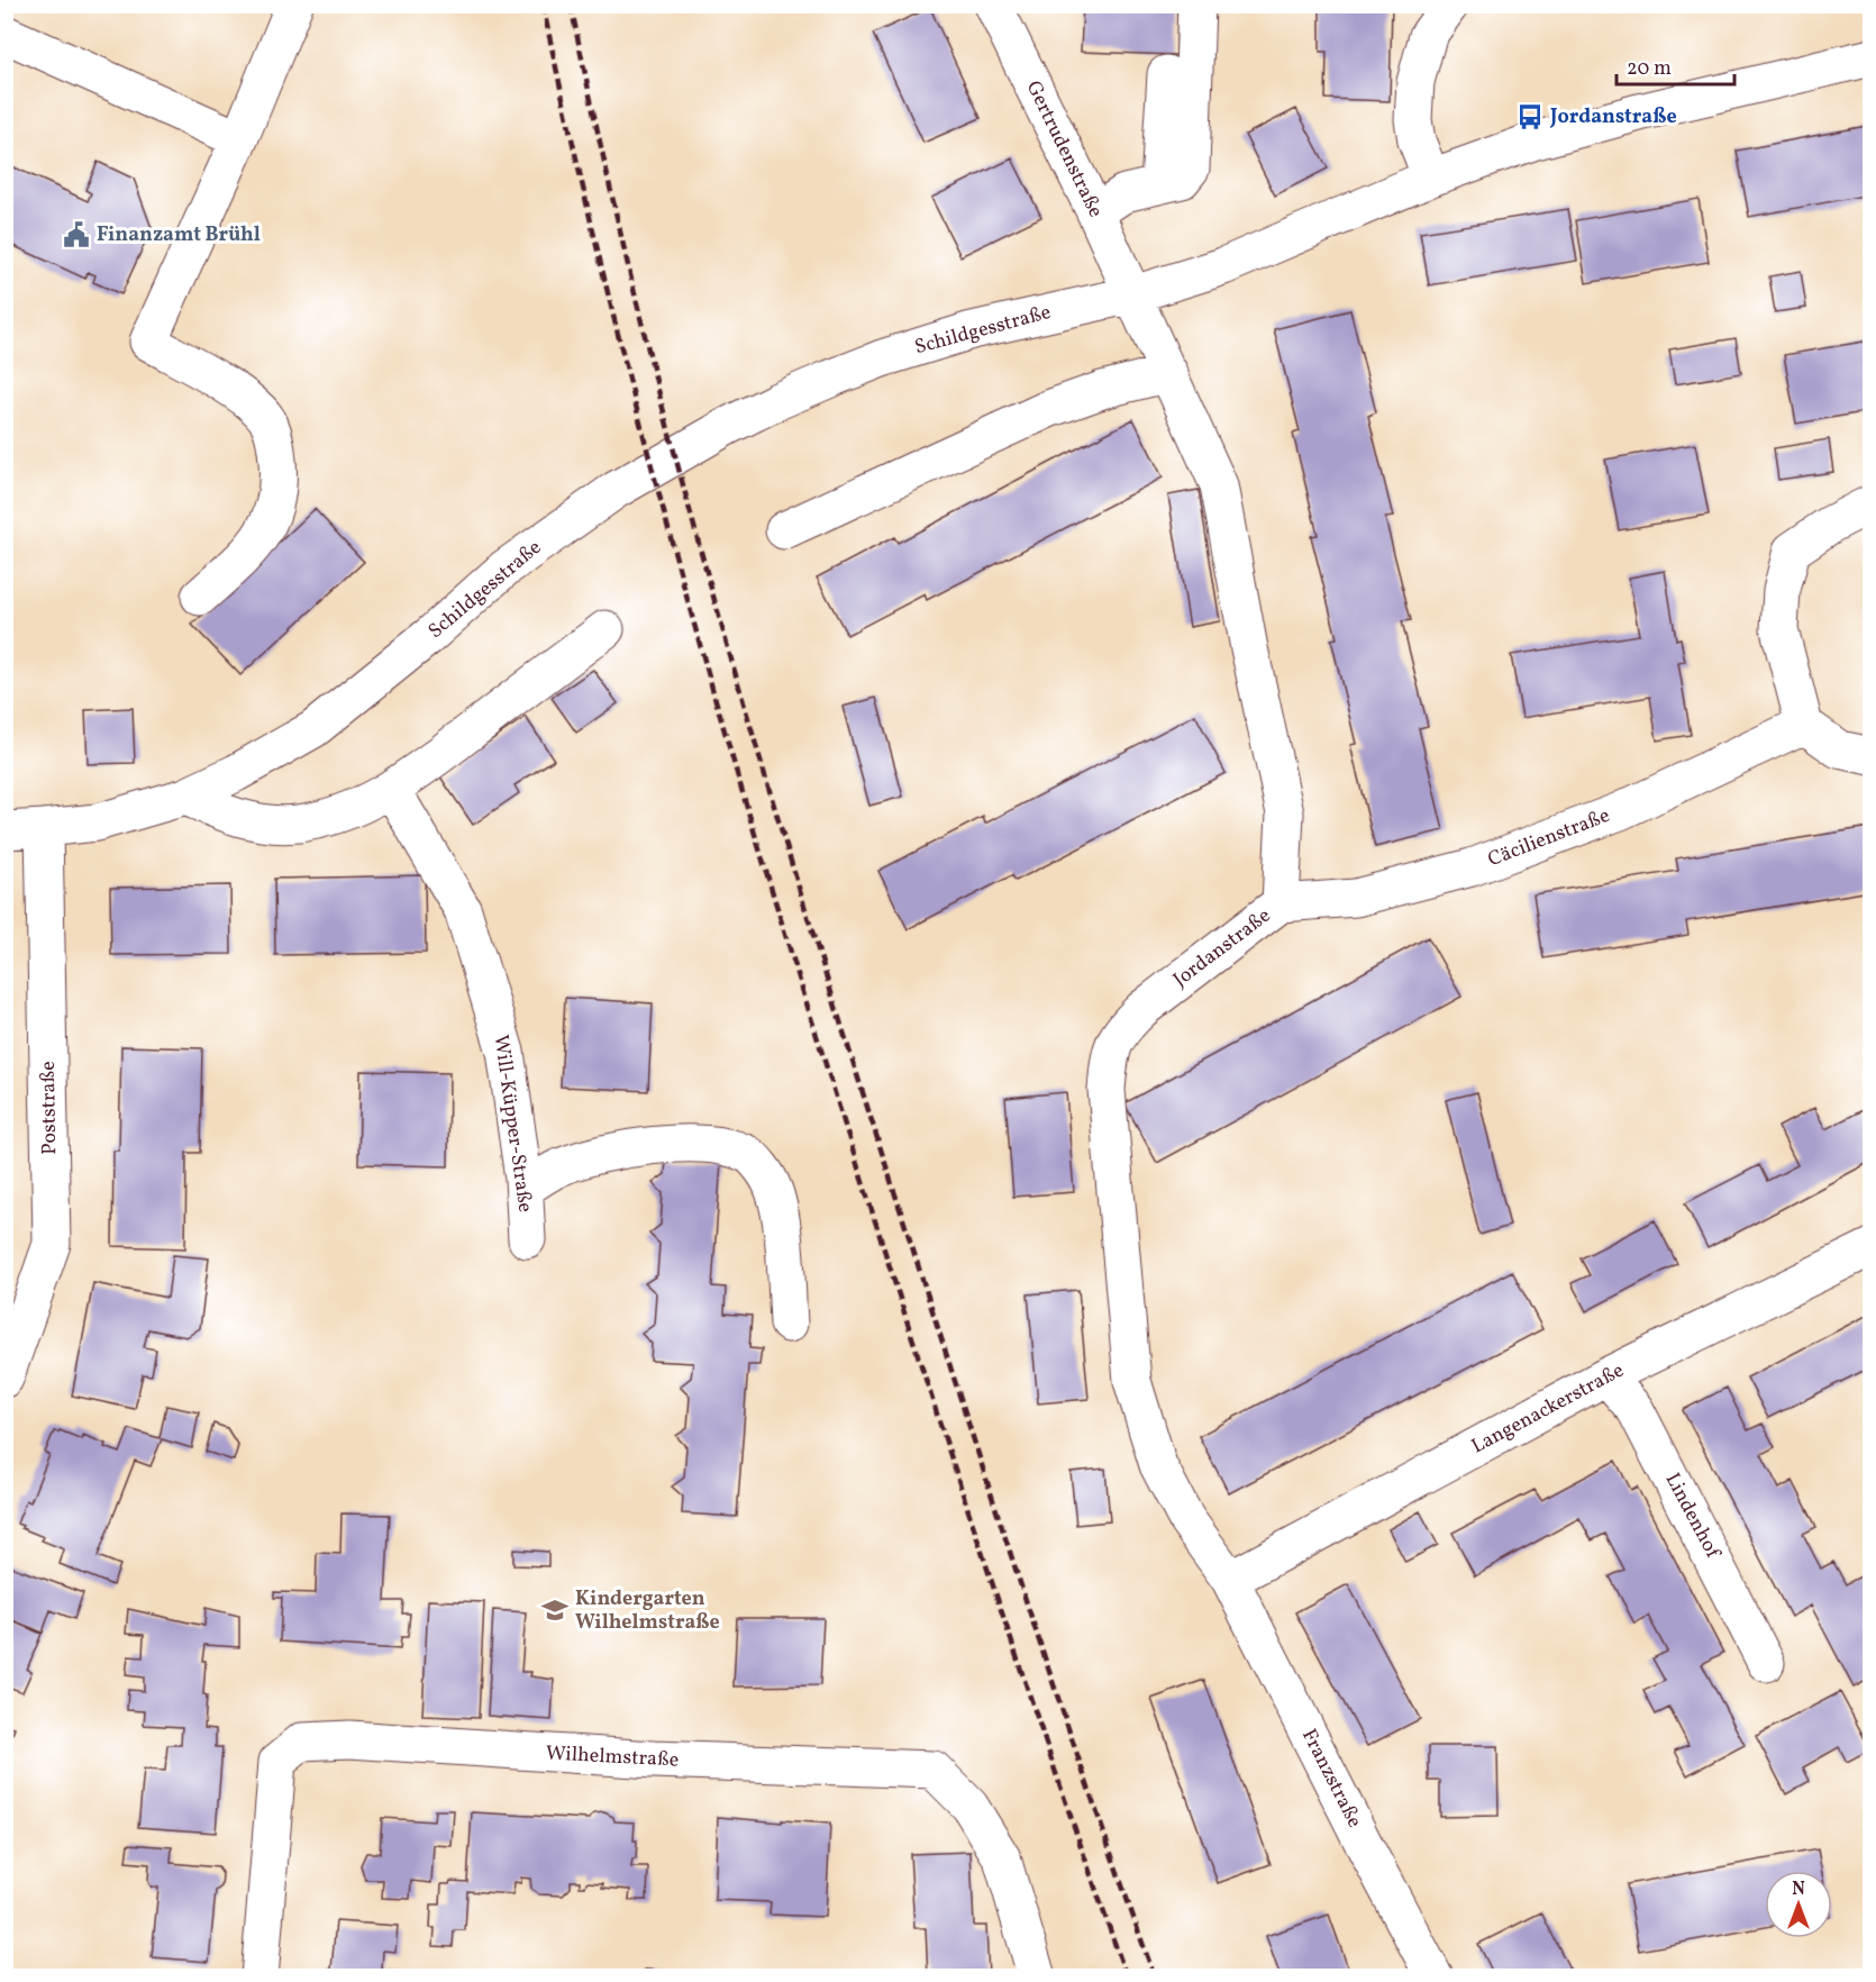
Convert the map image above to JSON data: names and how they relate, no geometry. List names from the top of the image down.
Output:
{
  "streets": {
    "street": [
      "Gertrudenstraße",
      "Schildgesstraße",
      "Cäcilienstraße",
      "Jordanstraße",
      "Poststraße",
      "Will-Küpper-Straße",
      "Langenackerstraße",
      "Lindenhof",
      "Wilhelmstraße",
      "Franzstraße"
    ]
  },
  "crossings": [
    ["Gertrudenstraße", "Schildgesstraße"],
    ["Gertrudenstraße", "Jordanstraße"],
    ["Schildgesstraße", "Jordanstraße"],
    ["Schildgesstraße", "Poststraße"],
    ["Cäcilienstraße", "Jordanstraße"],
    ["Jordanstraße", "Langenackerstraße"],
    ["Jordanstraße", "Franzstraße"],
    ["Langenackerstraße", "Lindenhof"],
    ["Langenackerstraße", "Franzstraße"]
  ],
  "places": {
    "bus stop": ["Jordanstraße"],
    "public building": ["Finanzamt Brühl"],
    "school or university": ["Kindergarten Wilhelmstraße"]
  },
  "scale_bar": "20 m",
  "north": "top"
}
